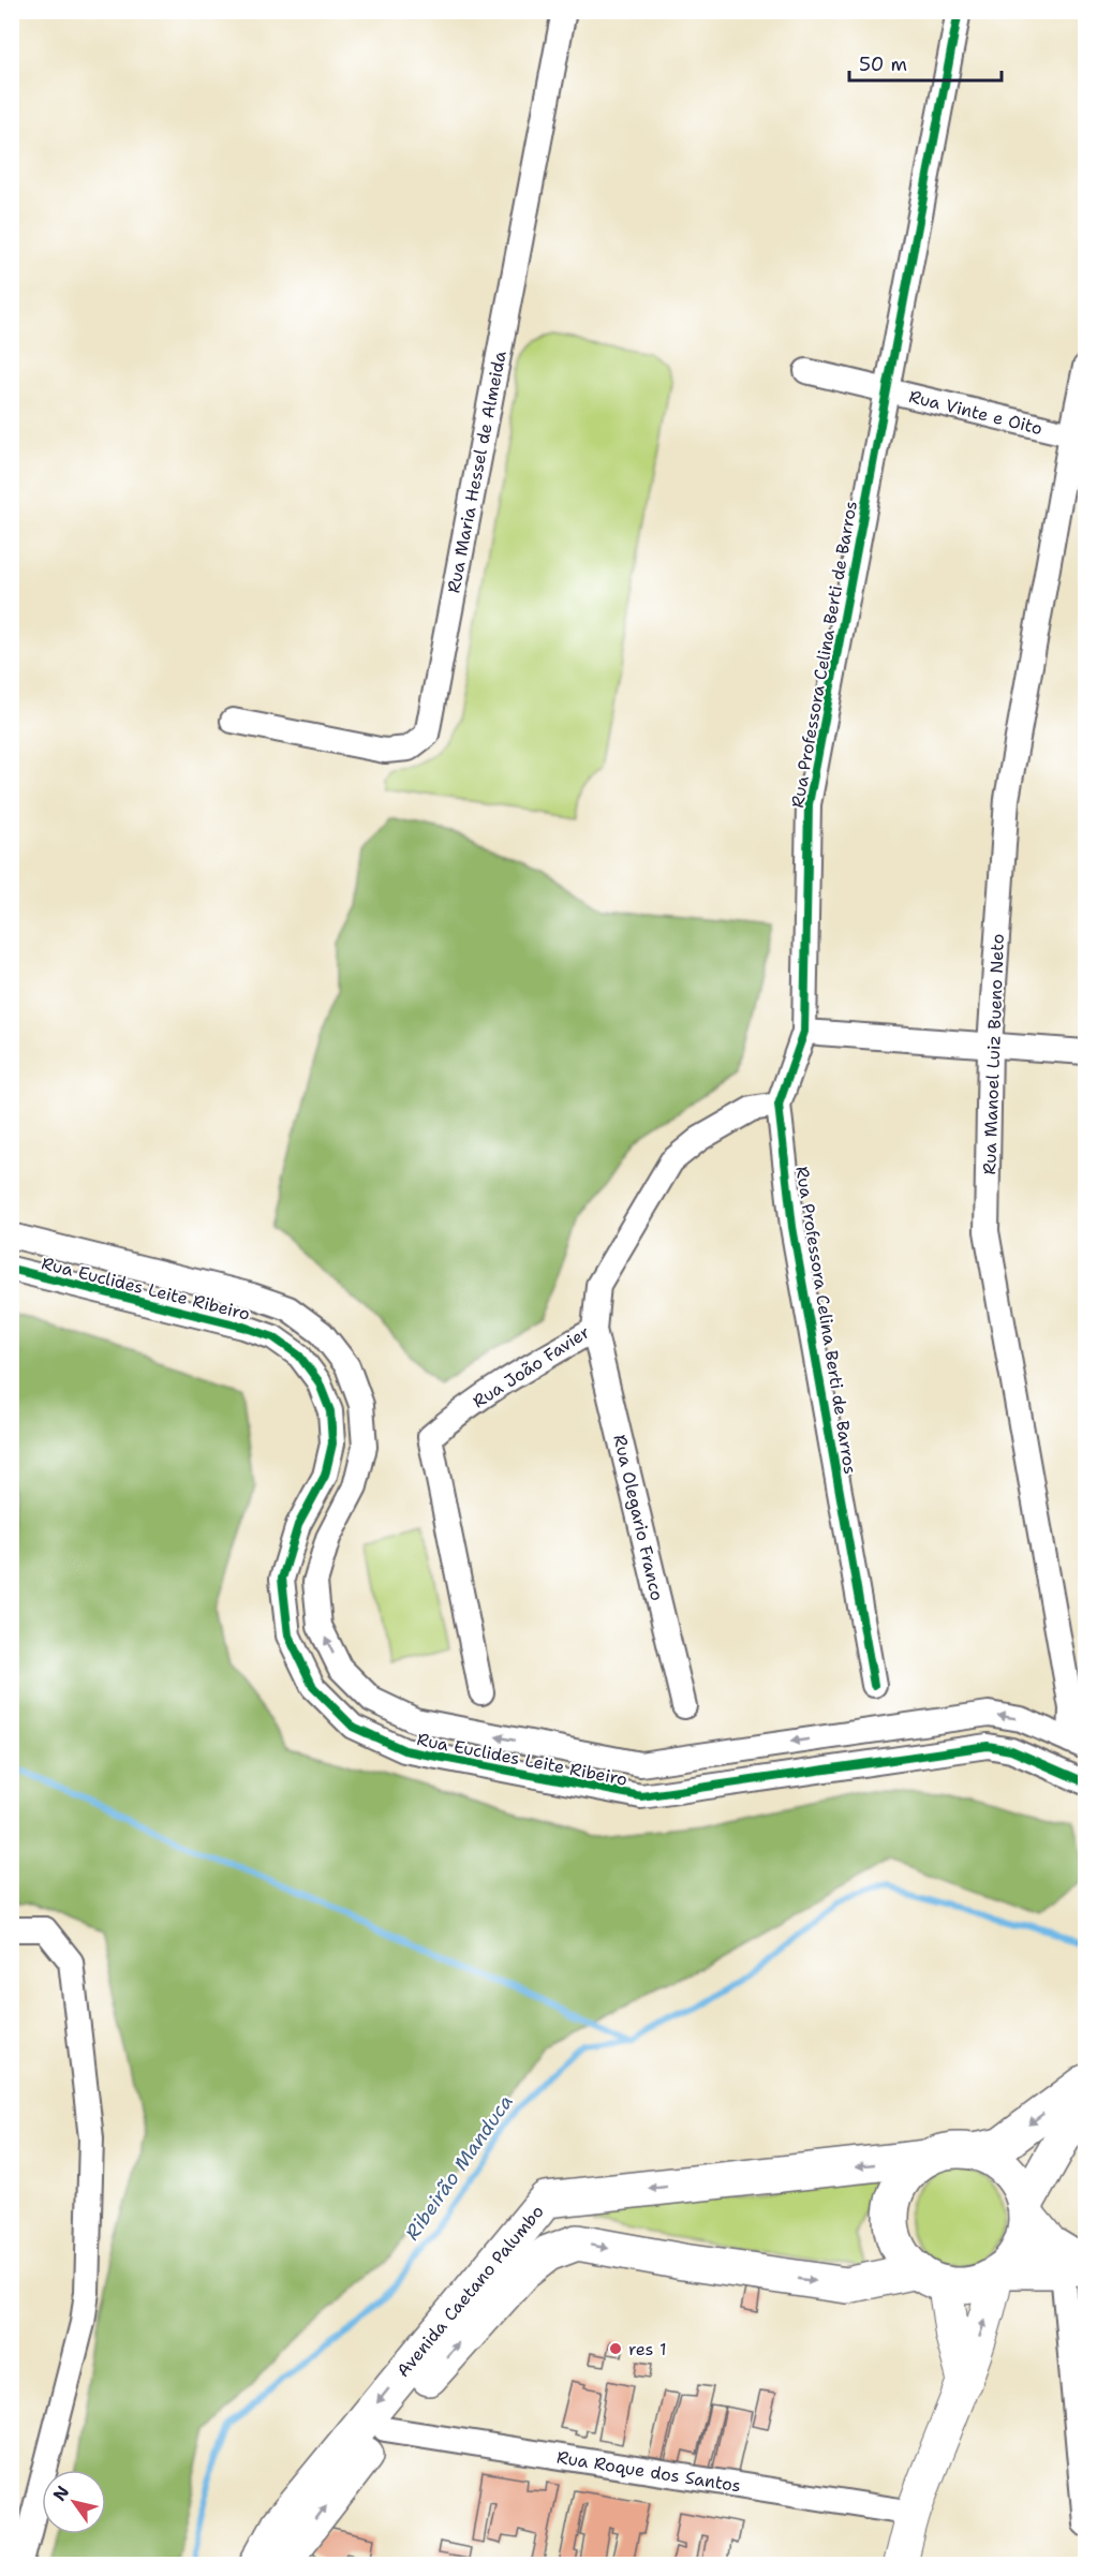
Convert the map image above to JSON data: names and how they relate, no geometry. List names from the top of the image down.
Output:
{
  "streets": {
    "main road": ["Avenida Caetano Palumbo"],
    "street": [
      "Rua Vinte e Oito",
      "Rua Maria Hessel de Almeida",
      "Rua Professora Celina Berti de Barros",
      "Rua Manoel Luiz Bueno Neto",
      "Rua Euclides Leite Ribeiro",
      "Rua João Favier",
      "Rua Olegario Franco",
      "Rua Roque dos Santos"
    ]
  },
  "crossings": [
    ["Rua Vinte e Oito", "Rua Professora Celina Berti de Barros"],
    ["Rua Vinte e Oito", "Rua Manoel Luiz Bueno Neto"],
    ["Rua Professora Celina Berti de Barros", "Rua João Favier"],
    ["Rua Manoel Luiz Bueno Neto", "Rua Euclides Leite Ribeiro"],
    ["Rua João Favier", "Rua Olegario Franco"],
    ["Avenida Caetano Palumbo", "Rua Roque dos Santos"]
  ],
  "one_way": ["Rua Euclides Leite Ribeiro"],
  "water": ["Ribeirão Manduca"],
  "places": ["res 1"],
  "scale_bar": "50 m",
  "north": "top left"
}
